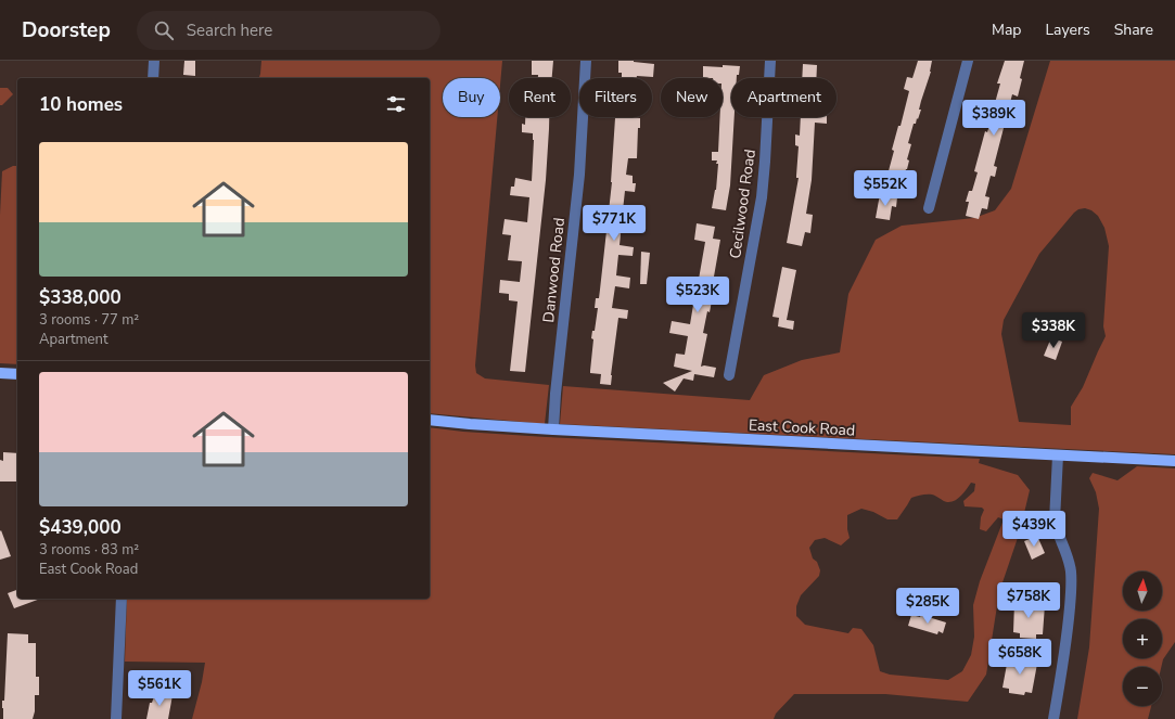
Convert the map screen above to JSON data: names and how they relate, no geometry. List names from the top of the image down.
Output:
{
  "streets": {
    "main road": ["East Cook Road"],
    "street": ["Cecilwood Road", "Danwood Road"]
  },
  "crossings": [
    ["Danwood Road", "East Cook Road"]
  ],
  "north": "top",
  "page": {
    "header": "Doorstep",
    "search": "Search here",
    "nav": ["Map", "Layers", "Share"],
    "chip": [
      "Buy",
      "Rent",
      "Filters",
      "New",
      "Apartment"
    ],
    "heading": "10 homes",
    "price": [
      "$389K",
      "$552K",
      "$771K",
      "$523K",
      "$338K",
      "$439K",
      "$758K",
      "$285K",
      "$658K",
      "$561K"
    ],
    "list": [
      {
        "name": "$338,000",
        "note": "3 rooms · 77 m² · Apartment"
      },
      {
        "name": "$439,000",
        "note": "3 rooms · 83 m² · East Cook Road"
      }
    ],
    "map_buttons": ["+", "−"]
  }
}
